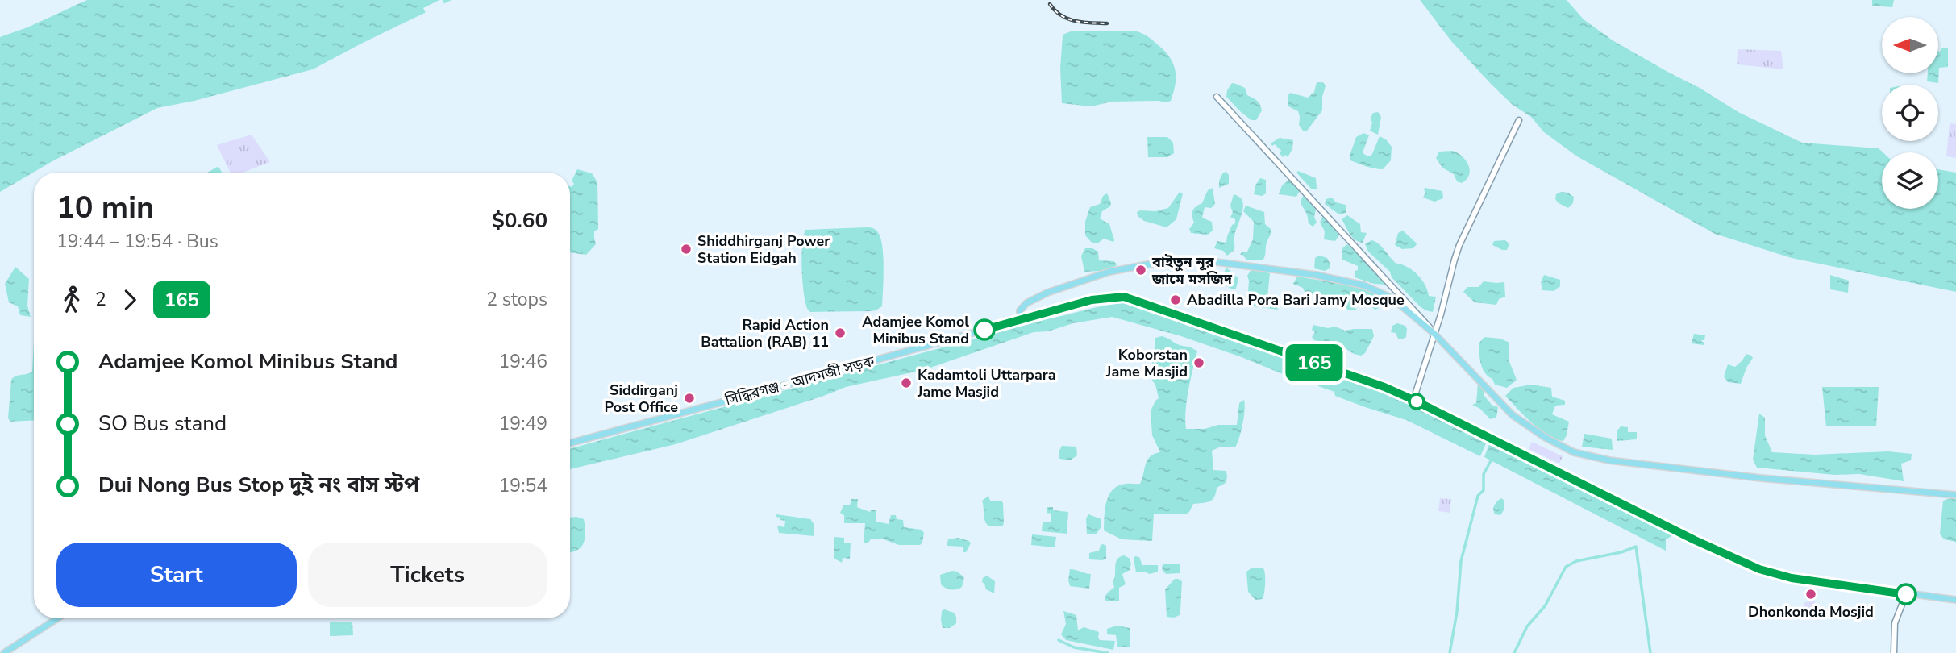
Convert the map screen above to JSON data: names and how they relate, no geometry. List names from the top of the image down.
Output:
{
  "streets": {
    "main road": ["সিদ্ধিরগঞ্জ - আদমজী সড়ক"]
  },
  "places": [
    "Shiddhirganj Power Station Eidgah",
    "বাইতুন নূর জামে মসজিদ",
    "Abadilla Pora Bari Jamy Mosque",
    "Adamjee Komol Minibus Stand",
    "Rapid Action Battalion (RAB) 11",
    "Koborstan Jame Masjid",
    "Kadamtoli Uttarpara Jame Masjid",
    "Siddirganj Post Office",
    "Dhonkonda Mosjid"
  ],
  "lines": ["bus line 165"],
  "north": "left",
  "page": {
    "on_map": "165",
    "heading": ["10 min", "19:44 – 19:54 · Bus", "$0.60"],
    "legs": ["2", "165", "2 stops"],
    "list": [
      {
        "name": "Adamjee Komol Minibus Stand",
        "value": "19:46"
      },
      {
        "name": "SO Bus stand",
        "value": "19:49"
      },
      {
        "name": "Dui Nong Bus Stop দুই নং বাস স্টপ",
        "value": "19:54"
      }
    ],
    "buttons": ["Start", "Tickets"]
  }
}
